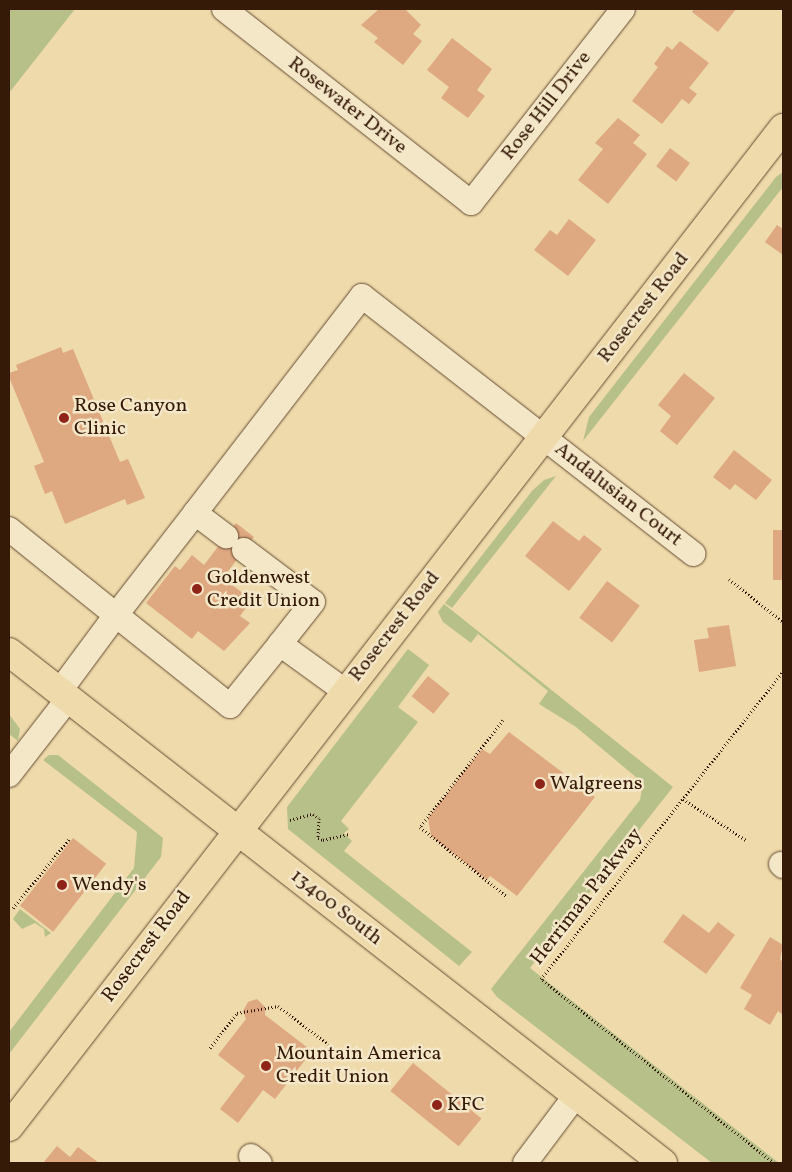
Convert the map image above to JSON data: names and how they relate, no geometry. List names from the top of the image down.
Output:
{
  "streets": {
    "main road": ["Rosecrest Road", "13400 South"],
    "street": ["Rosewater Drive", "Rose Hill Drive", "Andalusian Court"],
    "path": ["Herriman Parkway"]
  },
  "crossings": [
    ["Rosewater Drive", "Rose Hill Drive"],
    ["Rosecrest Road", "Andalusian Court"],
    ["Rosecrest Road", "13400 South"]
  ],
  "places": [
    "Rose Canyon Clinic",
    "Goldenwest Credit Union",
    "Walgreens",
    "Wendy's",
    "Mountain America Credit Union",
    "KFC"
  ]
}
